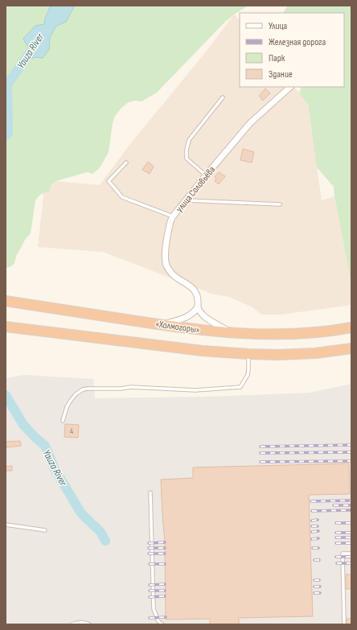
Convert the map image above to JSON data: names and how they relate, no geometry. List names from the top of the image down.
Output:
{
  "streets": {
    "highway": ["«Холмогоры»"],
    "street": ["улица Соловьёва"]
  },
  "crossings": [
    ["улица Соловьёва", "«Холмогоры»"]
  ],
  "water": ["Yauza River"],
  "house_numbers": ["4"],
  "legend": [
    "Улица",
    "Железная дорога",
    "Парк",
    "Здание"
  ]
}
